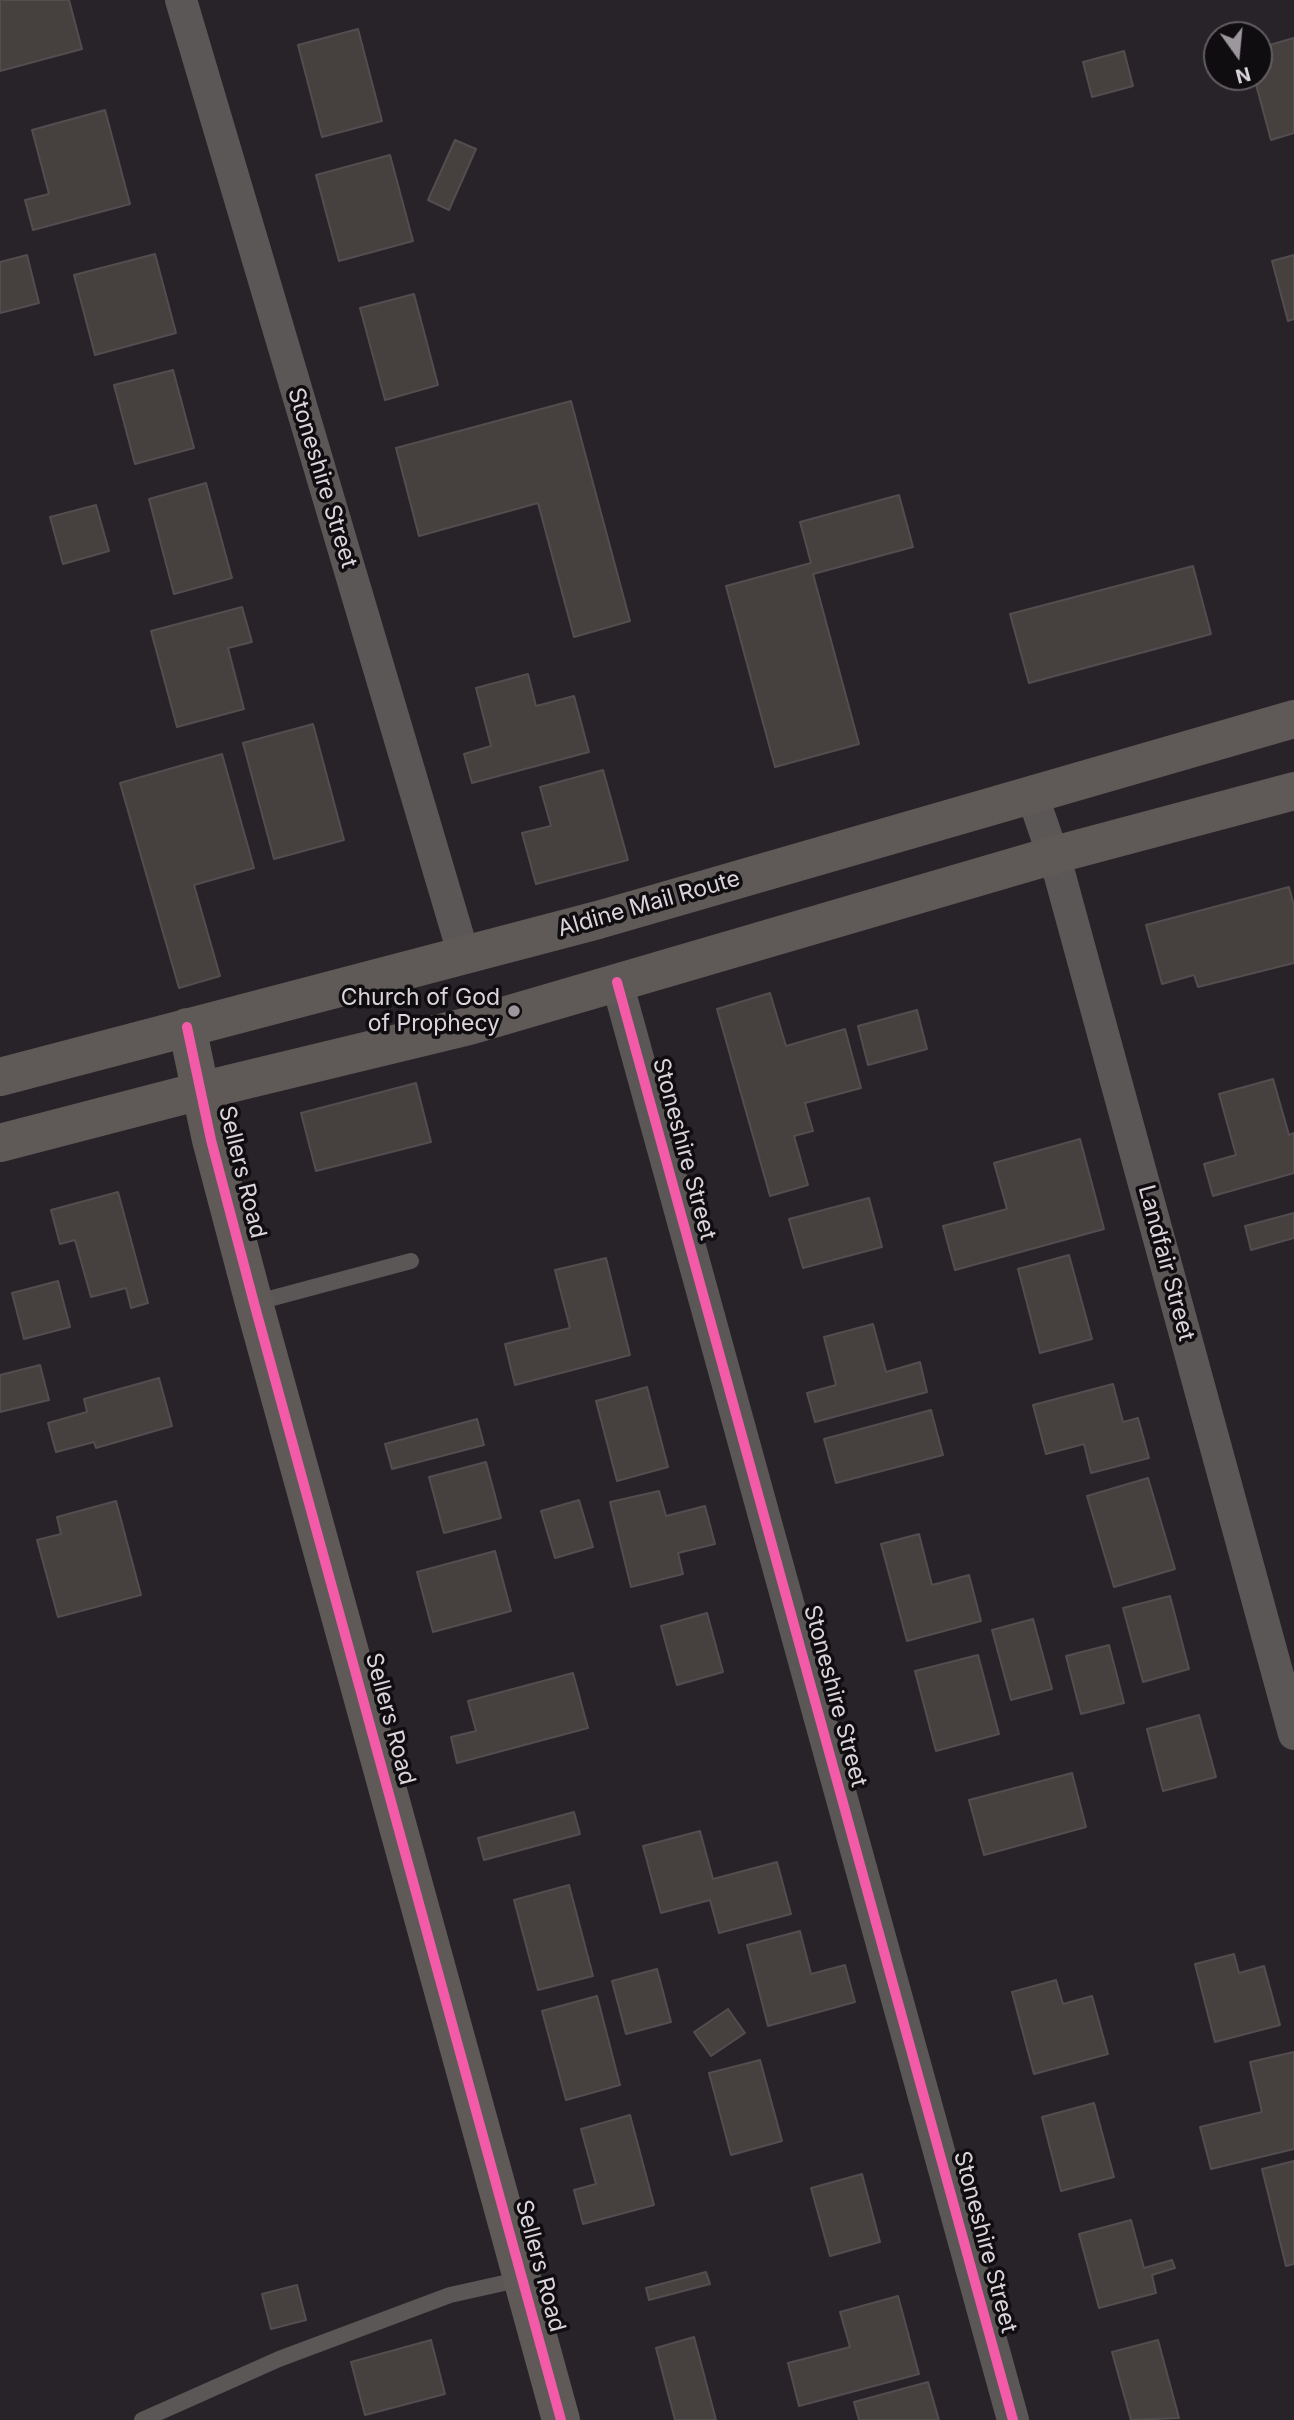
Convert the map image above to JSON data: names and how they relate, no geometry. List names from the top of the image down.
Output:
{
  "streets": {
    "main road": ["Aldine Mail Route", "Sellers Road"],
    "street": ["Stoneshire Street", "Landfair Street"]
  },
  "crossings": [
    ["Stoneshire Street", "Aldine Mail Route"],
    ["Aldine Mail Route", "Sellers Road"],
    ["Aldine Mail Route", "Landfair Street"]
  ],
  "places": ["Church of God of Prophecy"],
  "north": "bottom"
}
